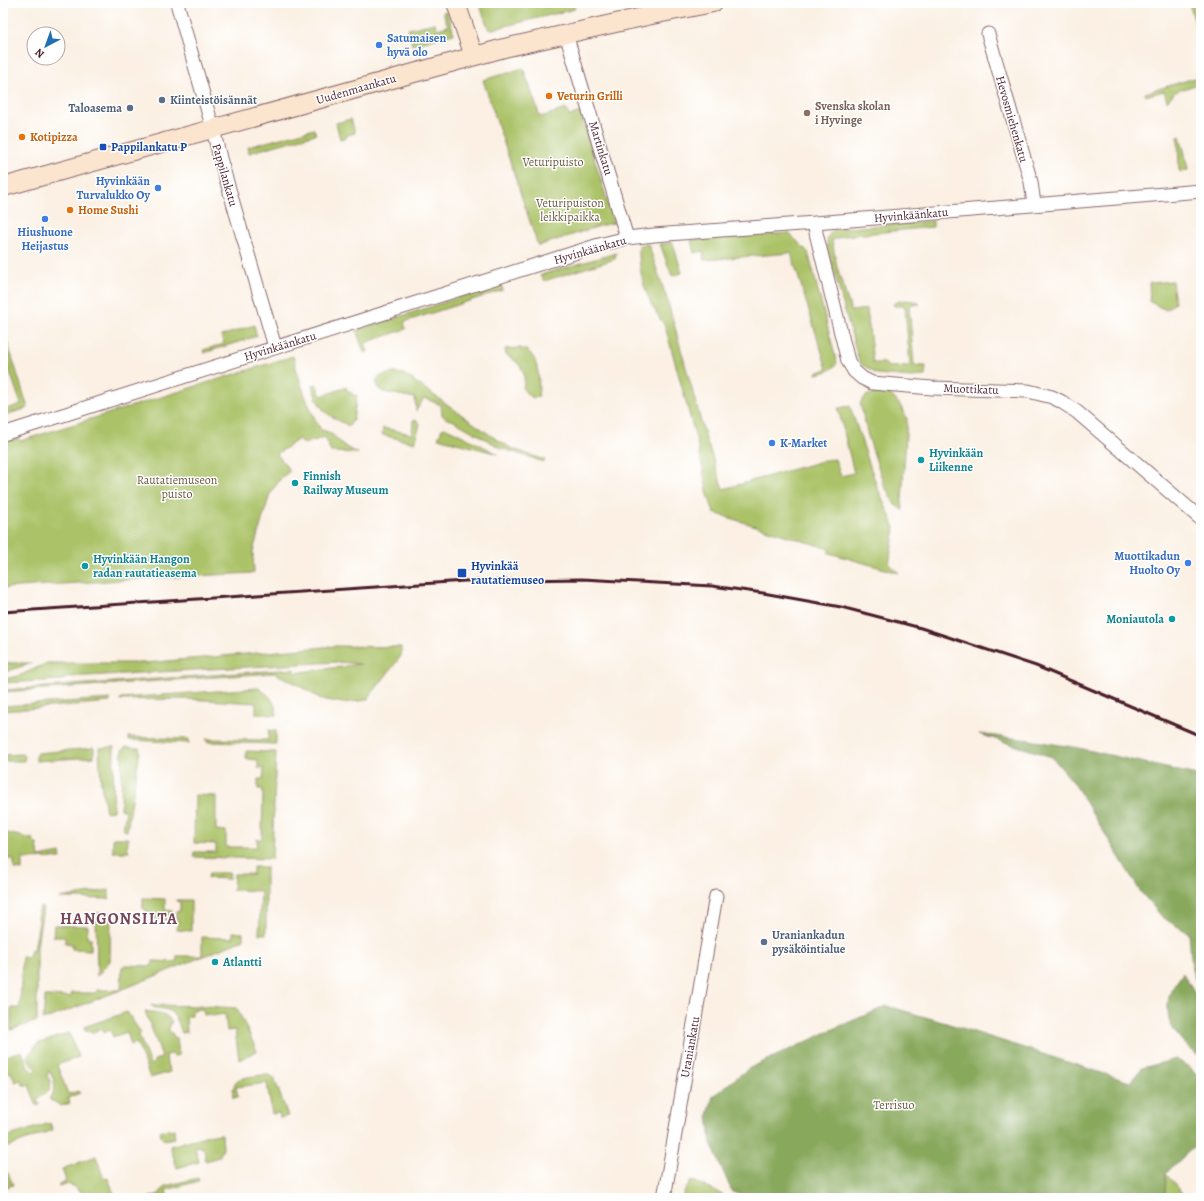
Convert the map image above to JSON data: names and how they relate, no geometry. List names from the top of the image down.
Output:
{
  "streets": {
    "main road": ["Uudenmaankatu"],
    "street": [
      "Hevosmiehenkatu",
      "Martinkatu",
      "Pappilankatu",
      "Hyvinkäänkatu",
      "Muottikatu",
      "Uraniankatu"
    ]
  },
  "crossings": [
    ["Uudenmaankatu", "Martinkatu"],
    ["Uudenmaankatu", "Pappilankatu"],
    ["Hevosmiehenkatu", "Hyvinkäänkatu"],
    ["Martinkatu", "Hyvinkäänkatu"],
    ["Pappilankatu", "Hyvinkäänkatu"],
    ["Hyvinkäänkatu", "Muottikatu"]
  ],
  "districts": ["HANGONSILTA"],
  "parks": [
    "Veturipuisto",
    "Veturipuiston leikkipaikka",
    "Rautatiemuseon puisto",
    "Terrisuo"
  ],
  "places": {
    "other": [
      "Satumaisen hyvä olo",
      "Veturin Grilli",
      "Kiinteistöisännät",
      "Taloasema",
      "Svenska skolan i Hyvinge",
      "Kotipizza",
      "Hyvinkään Turvalukko Oy",
      "Home Sushi",
      "Hiushuone Heijastus",
      "K-Market",
      "Hyvinkään Liikenne",
      "Finnish Railway Museum",
      "Muottikadun Huolto Oy",
      "Hyvinkään Hangon radan rautatieasema",
      "Moniautola",
      "Uraniankadun pysäköintialue",
      "Atlantti"
    ],
    "transit": ["Pappilankatu P", "Hyvinkää rautatiemuseo"]
  },
  "north": "bottom left"
}
